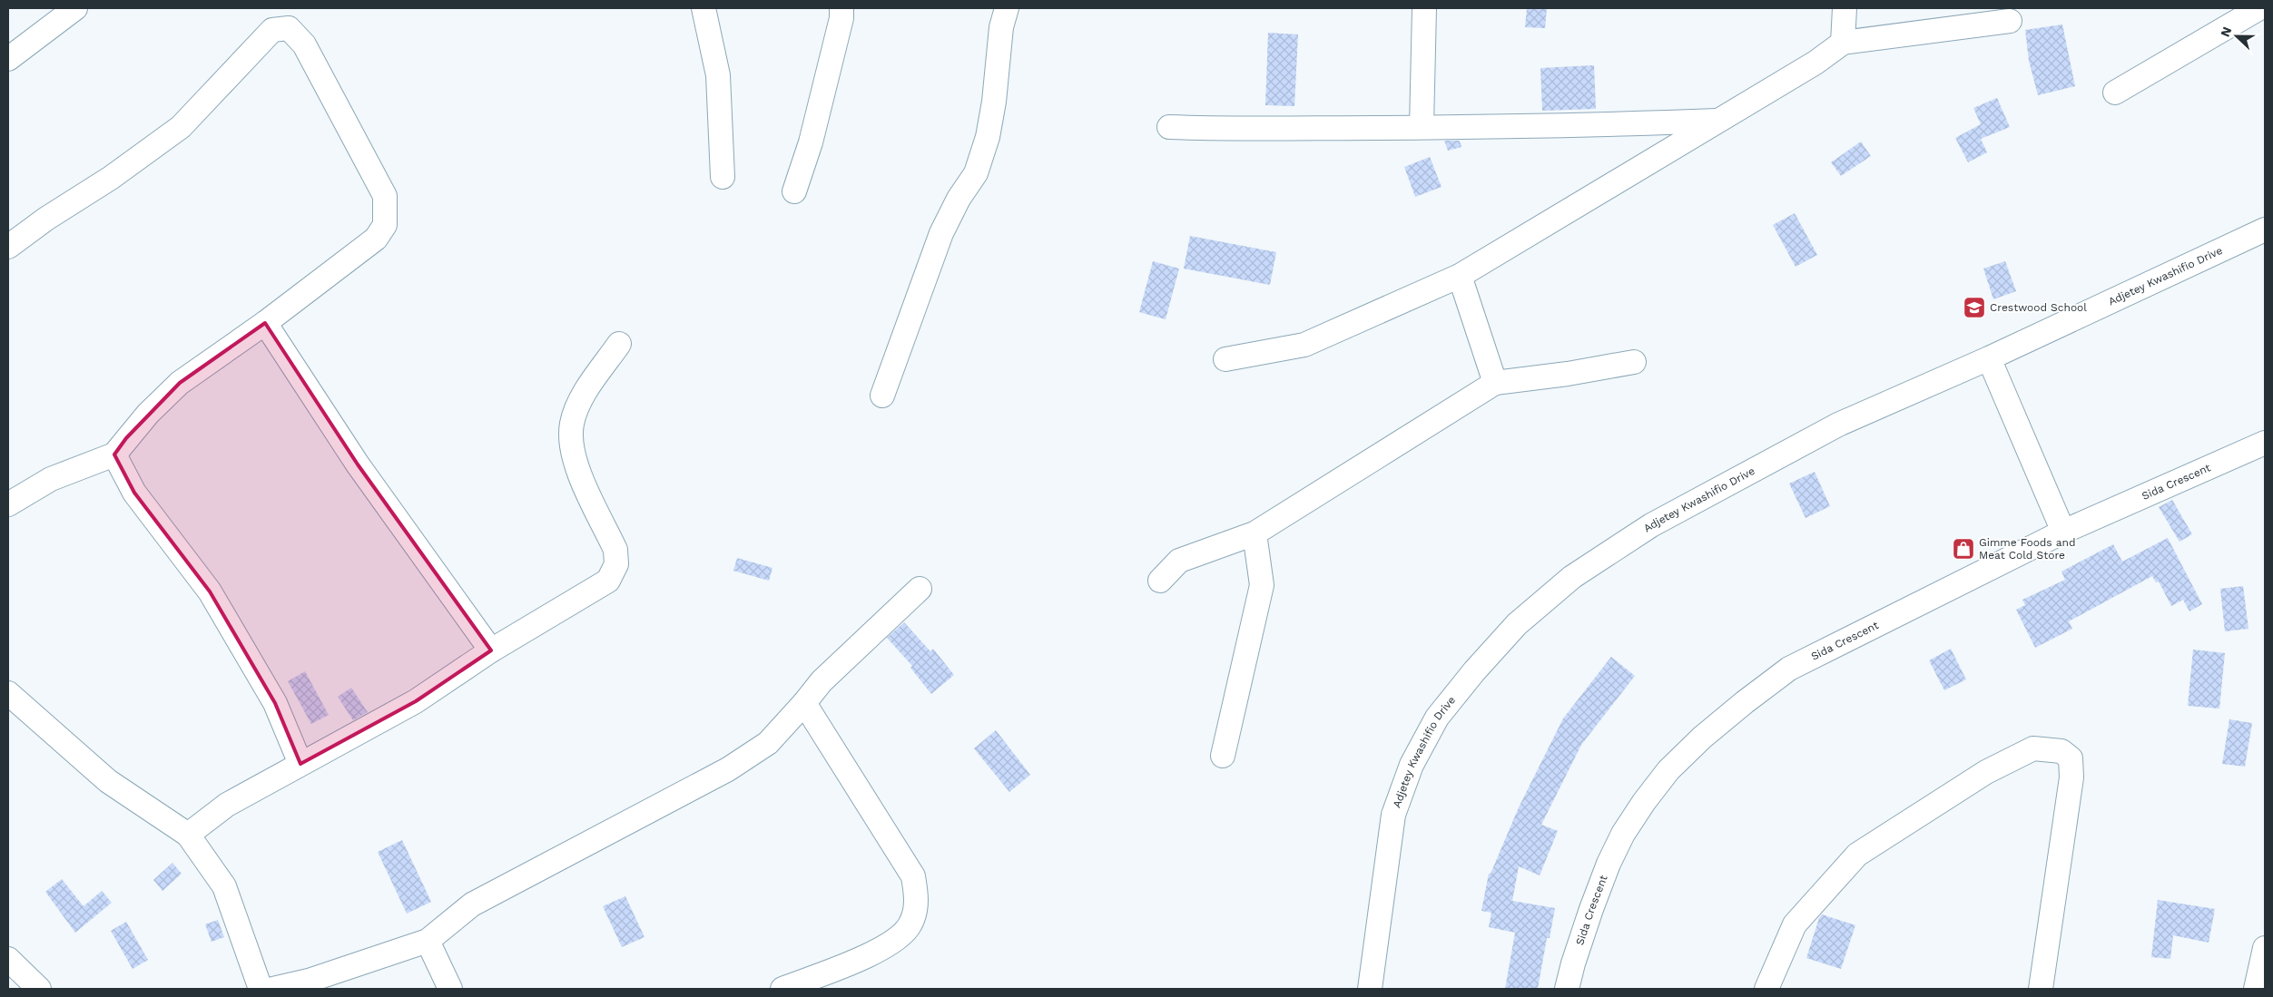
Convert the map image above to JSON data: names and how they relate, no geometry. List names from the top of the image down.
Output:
{
  "streets": {
    "street": ["Adjetey Kwashifio Drive", "Sida Crescent"]
  },
  "places": {
    "school or university": ["Crestwood School"],
    "shop": ["Gimme Foods and Meat Cold Store"]
  },
  "north": "left"
}
